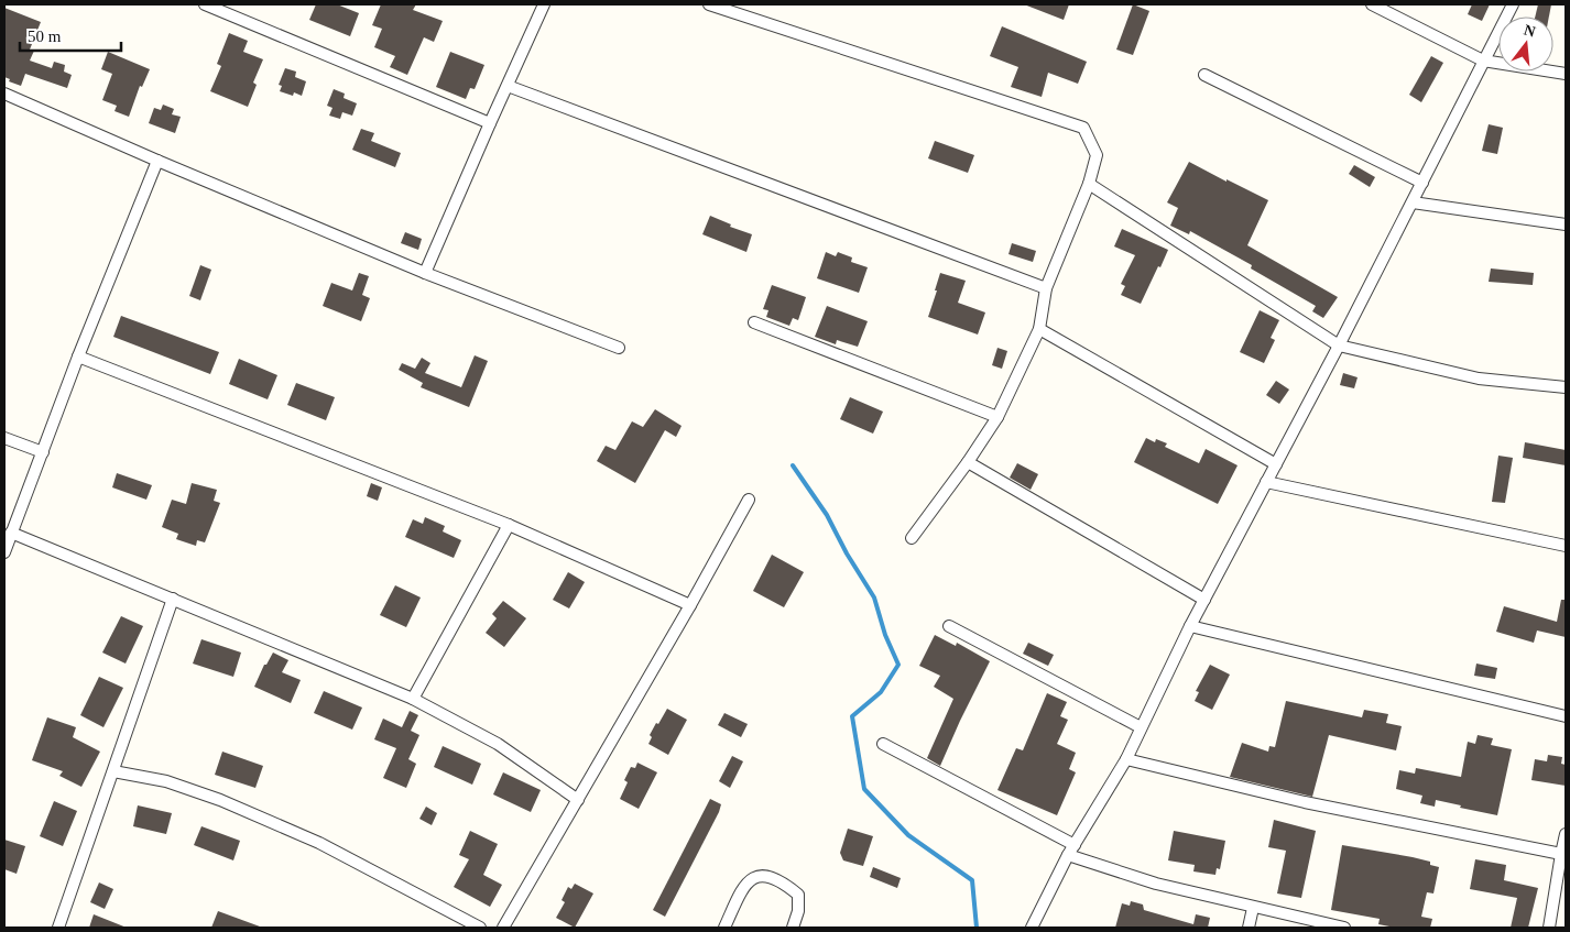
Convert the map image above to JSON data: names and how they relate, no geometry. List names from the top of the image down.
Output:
{
  "scale_bar": "50 m",
  "north": "top"
}
